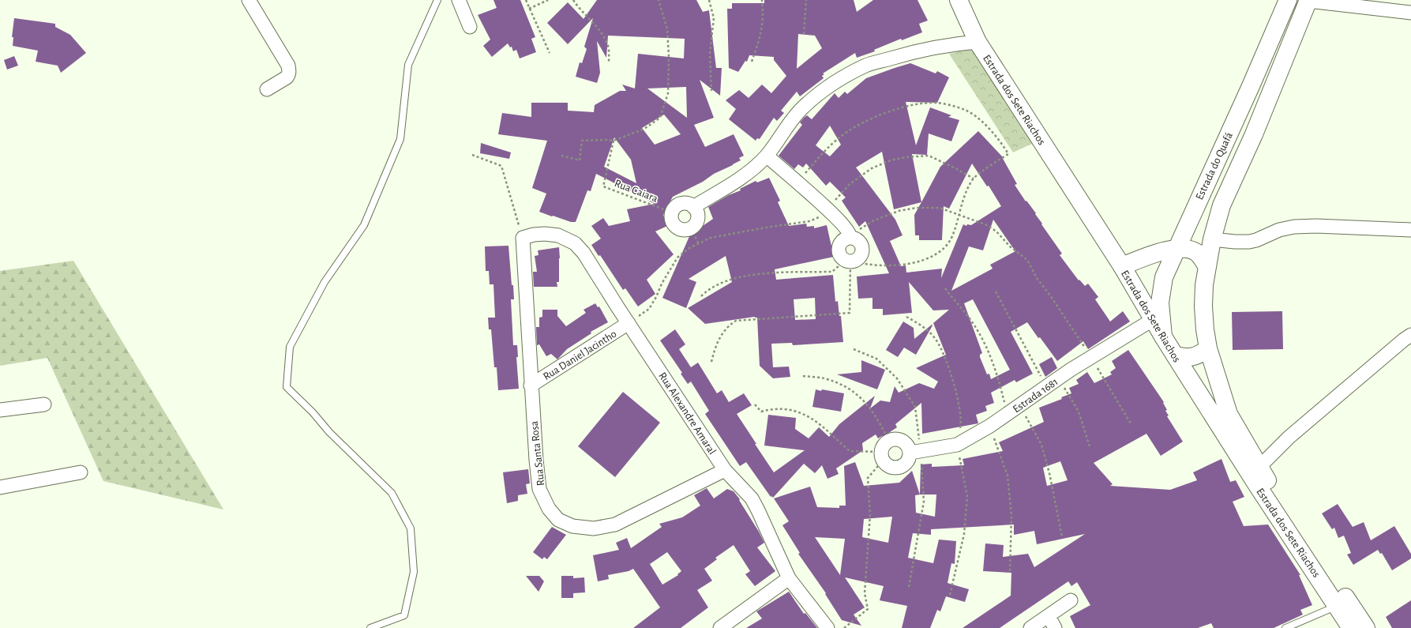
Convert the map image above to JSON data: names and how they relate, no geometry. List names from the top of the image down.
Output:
{
  "streets": {
    "main road": ["Estrada dos Sete Riachos", "Estrada do Quafá"],
    "street": [
      "Rua Daniel Jacintho",
      "Estrada 1681",
      "Rua Alexandre Amaral",
      "Rua Santa Rosa"
    ],
    "path": ["Rua Caiara"]
  },
  "crossings": [
    ["Estrada dos Sete Riachos", "Estrada do Quafá"],
    ["Estrada dos Sete Riachos", "Estrada 1681"],
    ["Rua Daniel Jacintho", "Rua Alexandre Amaral"],
    ["Rua Daniel Jacintho", "Rua Santa Rosa"],
    ["Rua Alexandre Amaral", "Rua Santa Rosa"]
  ]
}
